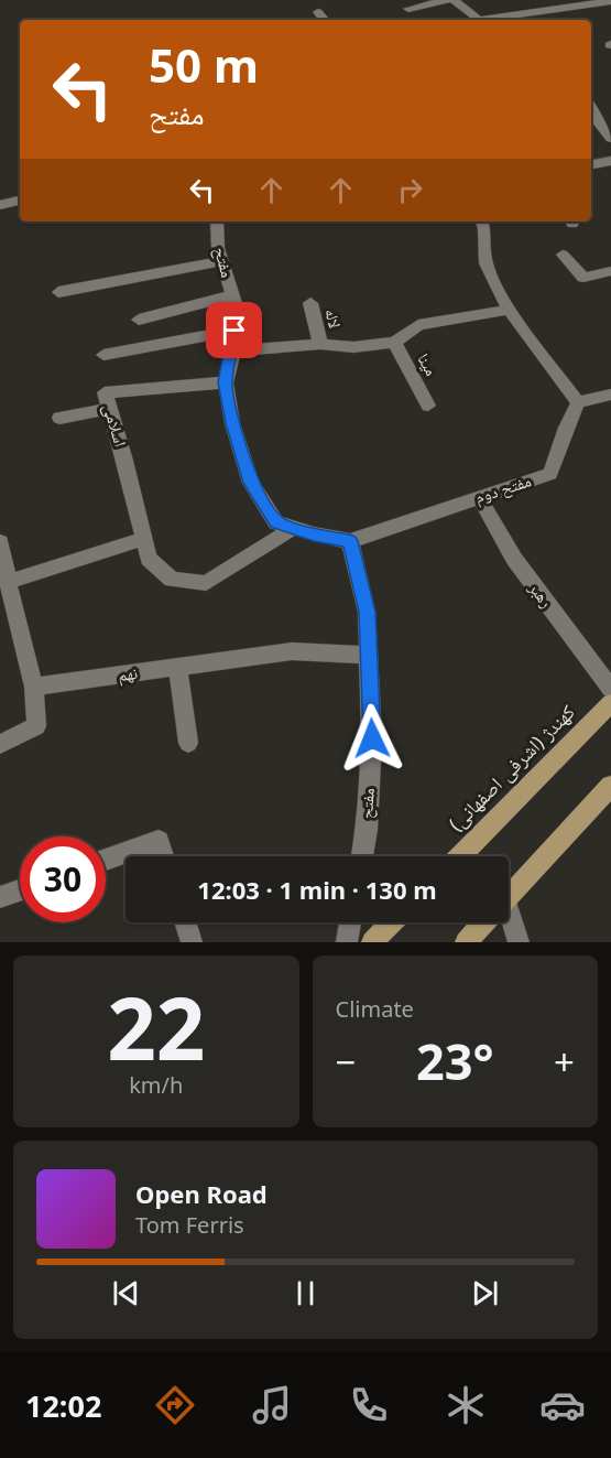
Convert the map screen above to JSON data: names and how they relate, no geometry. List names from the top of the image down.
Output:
{
  "streets": {
    "main road": ["کهندژ (اشرفی اصفهانی)"],
    "street": [
      "مفتح",
      "لاله",
      "مینا",
      "اسلامی",
      "مفتح دوم",
      "رهبر",
      "نهم"
    ]
  },
  "crossings": [
    ["مفتح", "اسلامی"],
    ["مفتح", "مفتح دوم"],
    ["مفتح", "نهم"],
    ["مفتح دوم", "رهبر"]
  ],
  "page": {
    "turn": ["50 m", "مفتح"],
    "limit": "30",
    "trip": "12:03 · 1 min · 130 m",
    "tile": [
      ["22", "km/h"],
      "Climate"
    ],
    "heat": ["−", "23°", "+"],
    "song": ["Open Road", "Tom Ferris"],
    "tabs": "12:02"
  }
}
